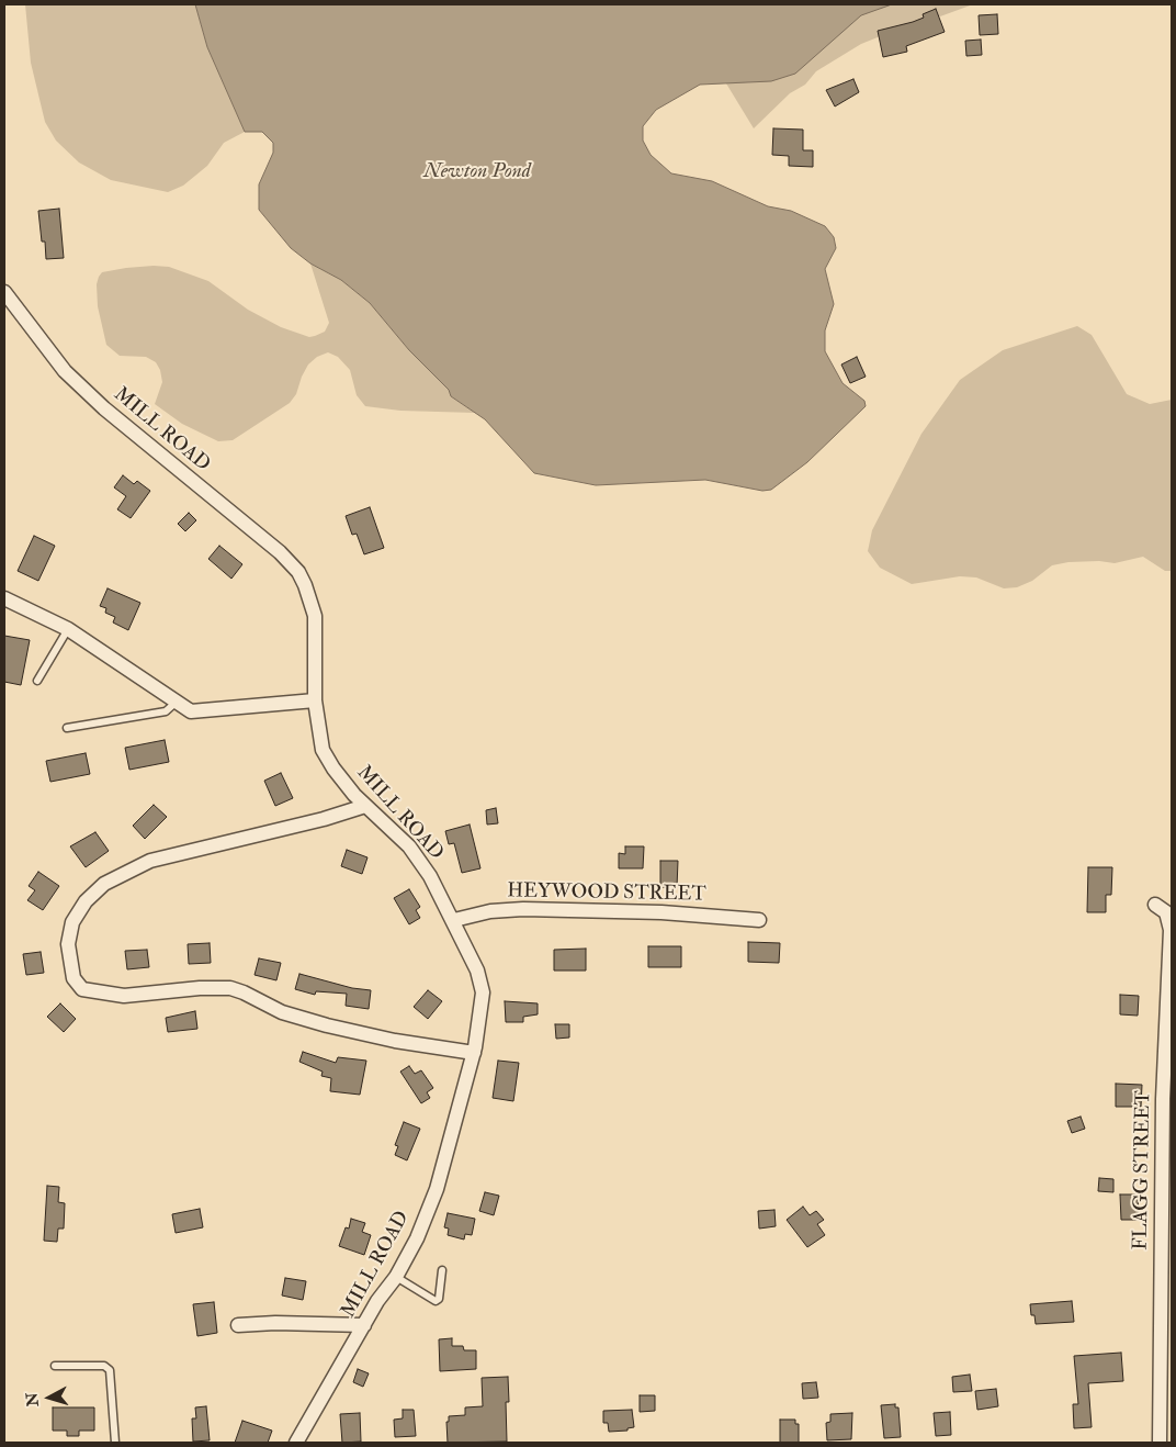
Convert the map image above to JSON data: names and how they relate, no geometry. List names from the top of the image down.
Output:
{
  "streets": {
    "street": ["MILL ROAD", "HEYWOOD STREET", "FLAGG STREET"]
  },
  "crossings": [
    ["MILL ROAD", "HEYWOOD STREET"]
  ],
  "water": ["Newton Pond"],
  "north": "left"
}
